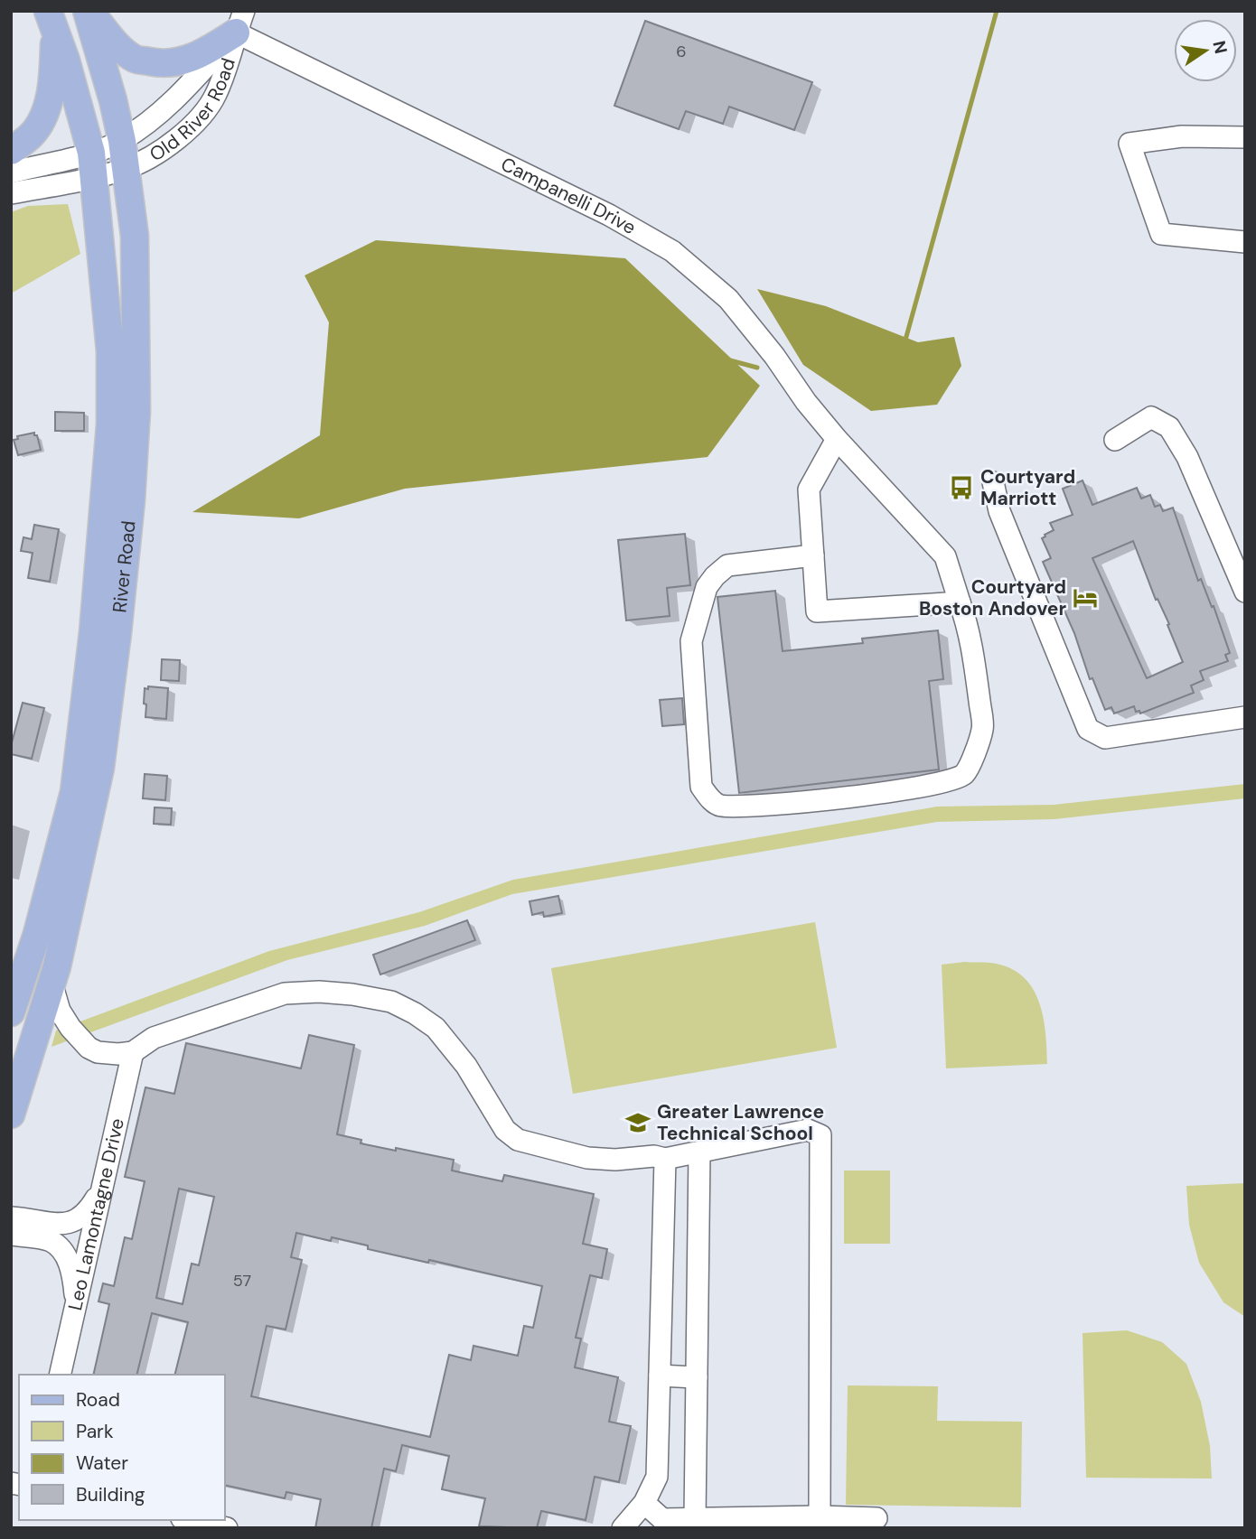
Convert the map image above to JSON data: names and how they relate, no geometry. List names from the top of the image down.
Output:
{
  "streets": {
    "main road": ["River Road"],
    "street": ["Old River Road", "Campanelli Drive", "Leo Lamontagne Drive"]
  },
  "crossings": [
    ["Old River Road", "Campanelli Drive"],
    ["Old River Road", "River Road"]
  ],
  "places": {
    "bus stop": ["Courtyard Marriott"],
    "hotel": ["Courtyard Boston Andover"],
    "school or university": ["Greater Lawrence Technical School"]
  },
  "house_numbers": ["6", "57"],
  "legend": [
    "Road",
    "Park",
    "Water",
    "Building"
  ],
  "north": "right"
}
